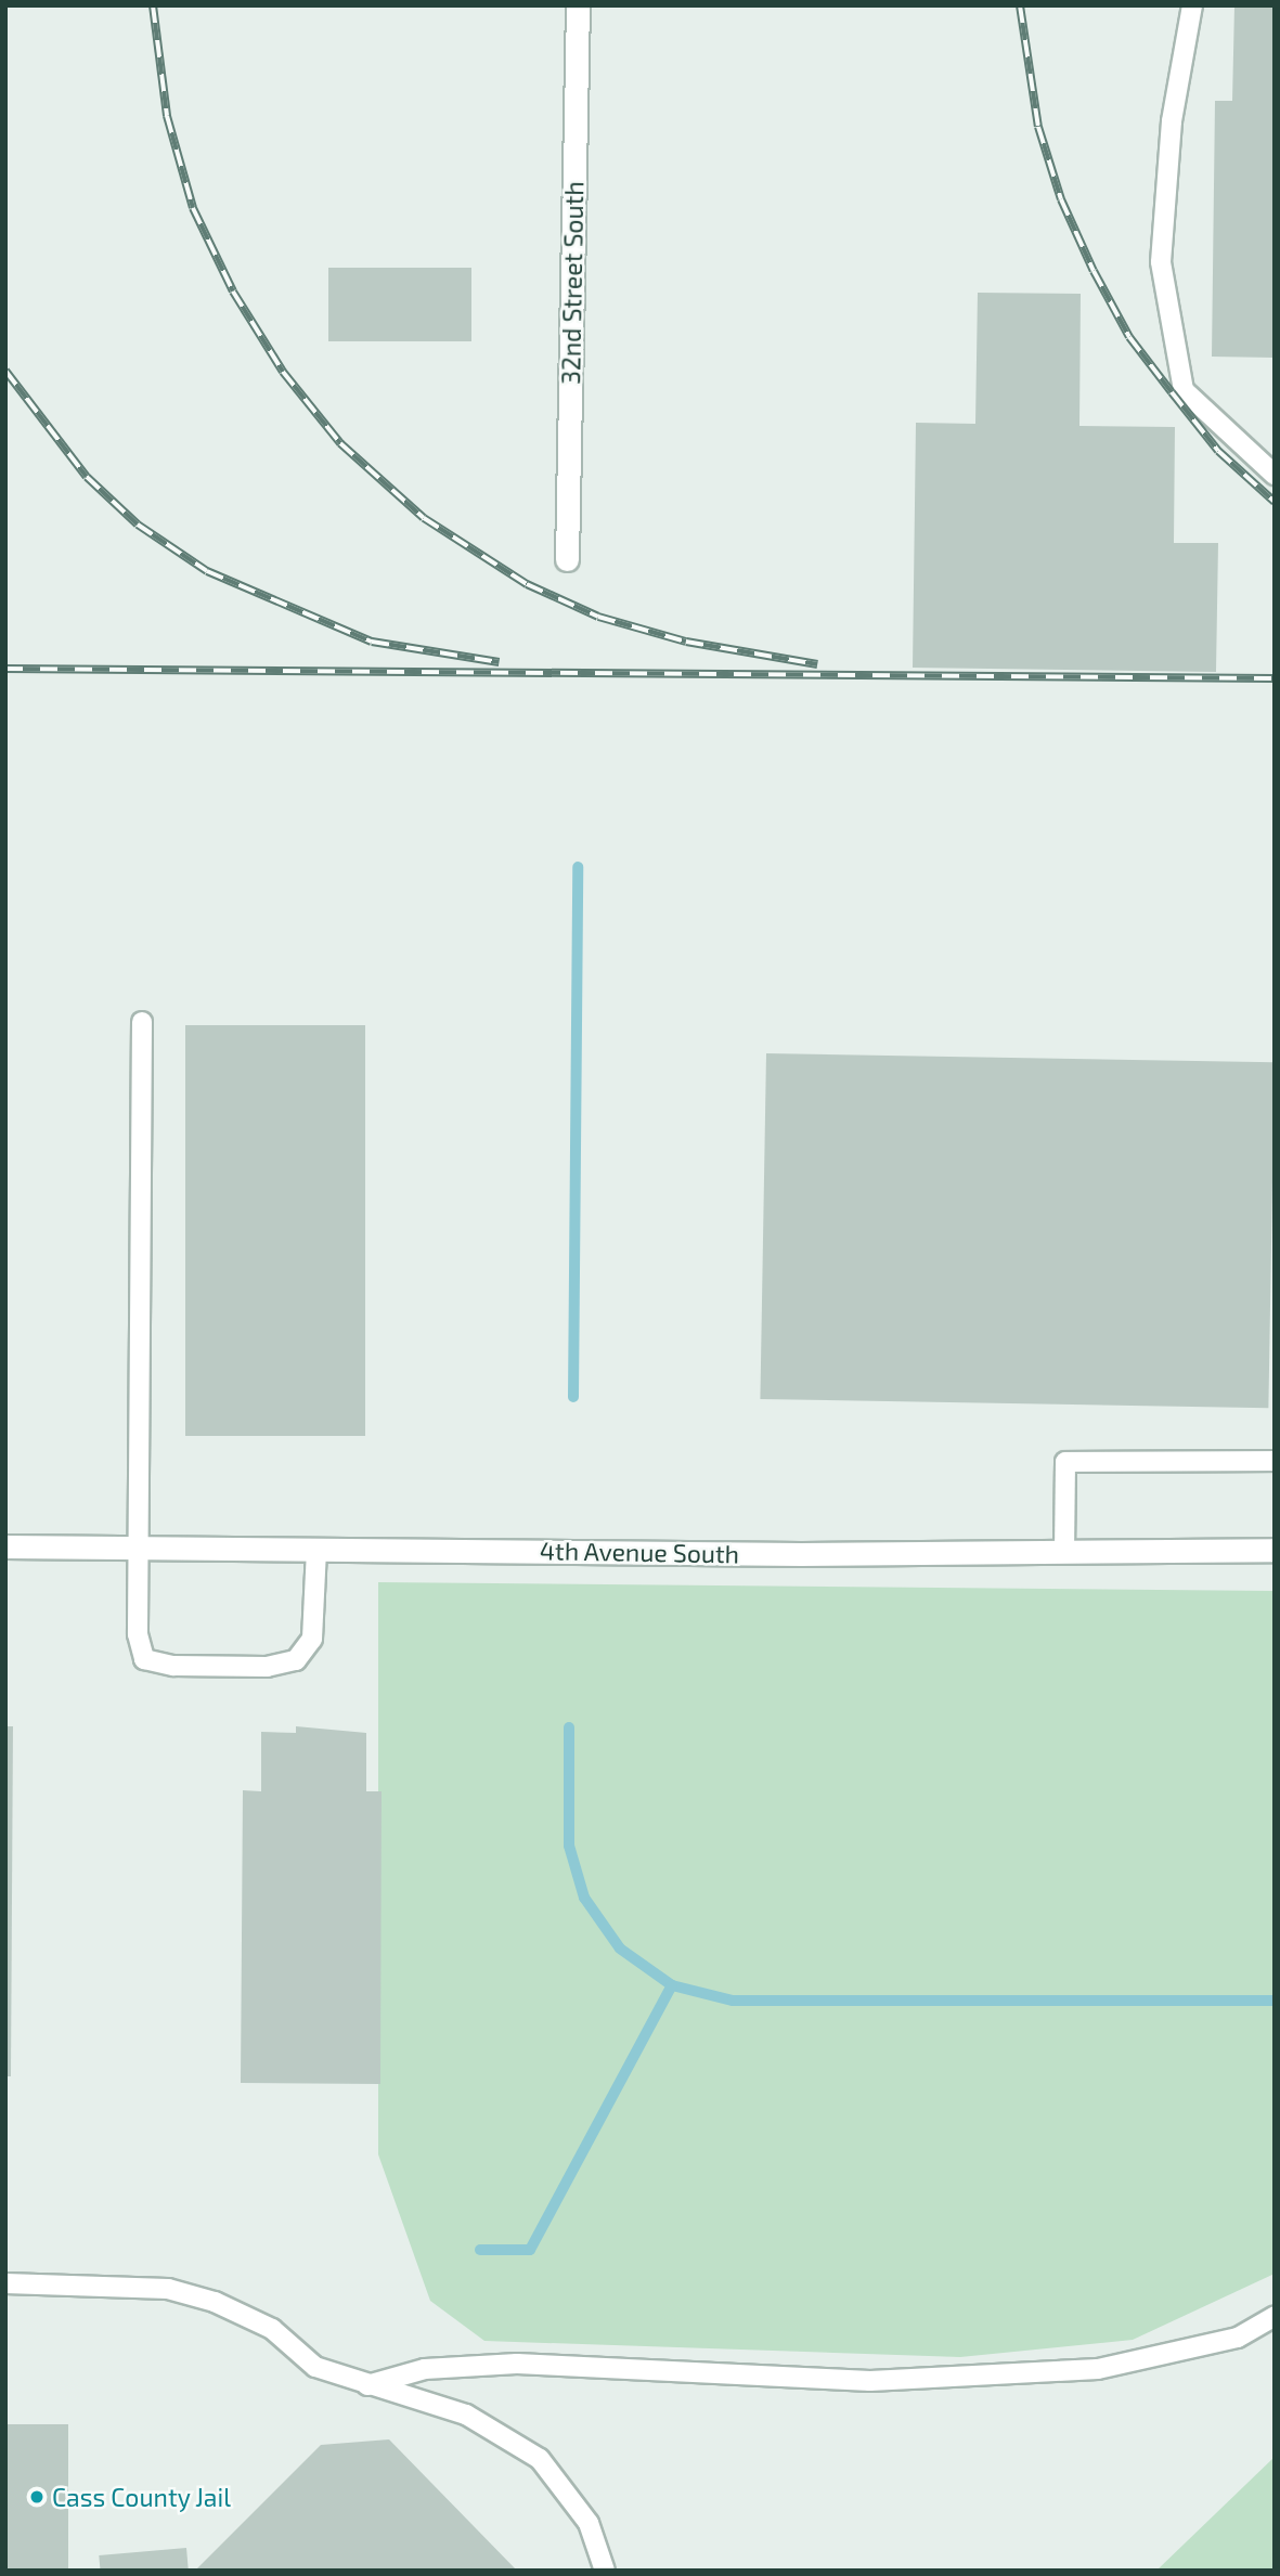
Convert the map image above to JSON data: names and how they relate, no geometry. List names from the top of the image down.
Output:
{
  "streets": {
    "street": ["32nd Street South", "4th Avenue South"]
  },
  "places": ["Cass County Jail"]
}
